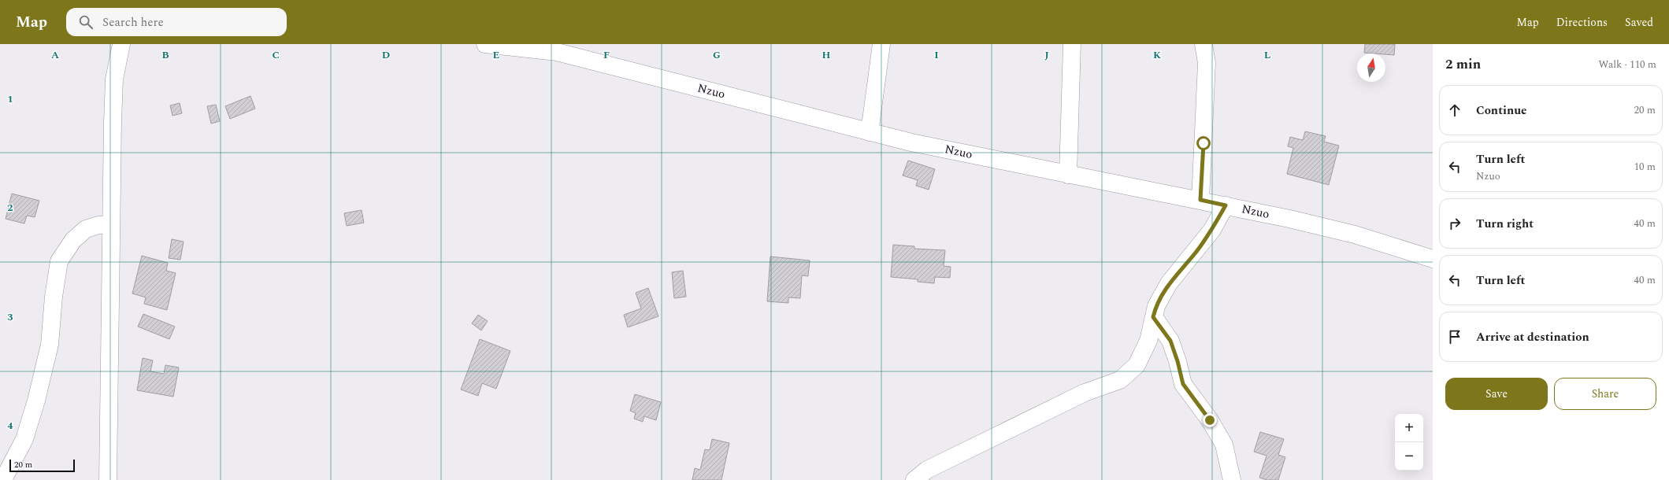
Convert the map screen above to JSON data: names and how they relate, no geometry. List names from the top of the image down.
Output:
{
  "streets": {
    "street": ["Nzuo"]
  },
  "scale_bar": "20 m",
  "north": "top",
  "page": {
    "header": "Map",
    "search": "Search here",
    "nav": ["Map", "Directions", "Saved"],
    "heading": ["2 min", "Walk · 110 m"],
    "list": [
      ["Continue", "20 m"],
      ["Turn left", "Nzuo", "10 m"],
      ["Turn right", "40 m"],
      ["Turn left", "40 m"],
      "Arrive at destination"
    ],
    "buttons": ["Save", "Share"],
    "map_buttons": ["+", "−"],
    "scale": "20 m"
  },
  "grid": {
    "columns": [
      "A",
      "B",
      "C",
      "D",
      "E",
      "F",
      "G",
      "H",
      "I",
      "J",
      "K",
      "L"
    ],
    "rows": [
      "1",
      "2",
      "3",
      "4"
    ]
  }
}
